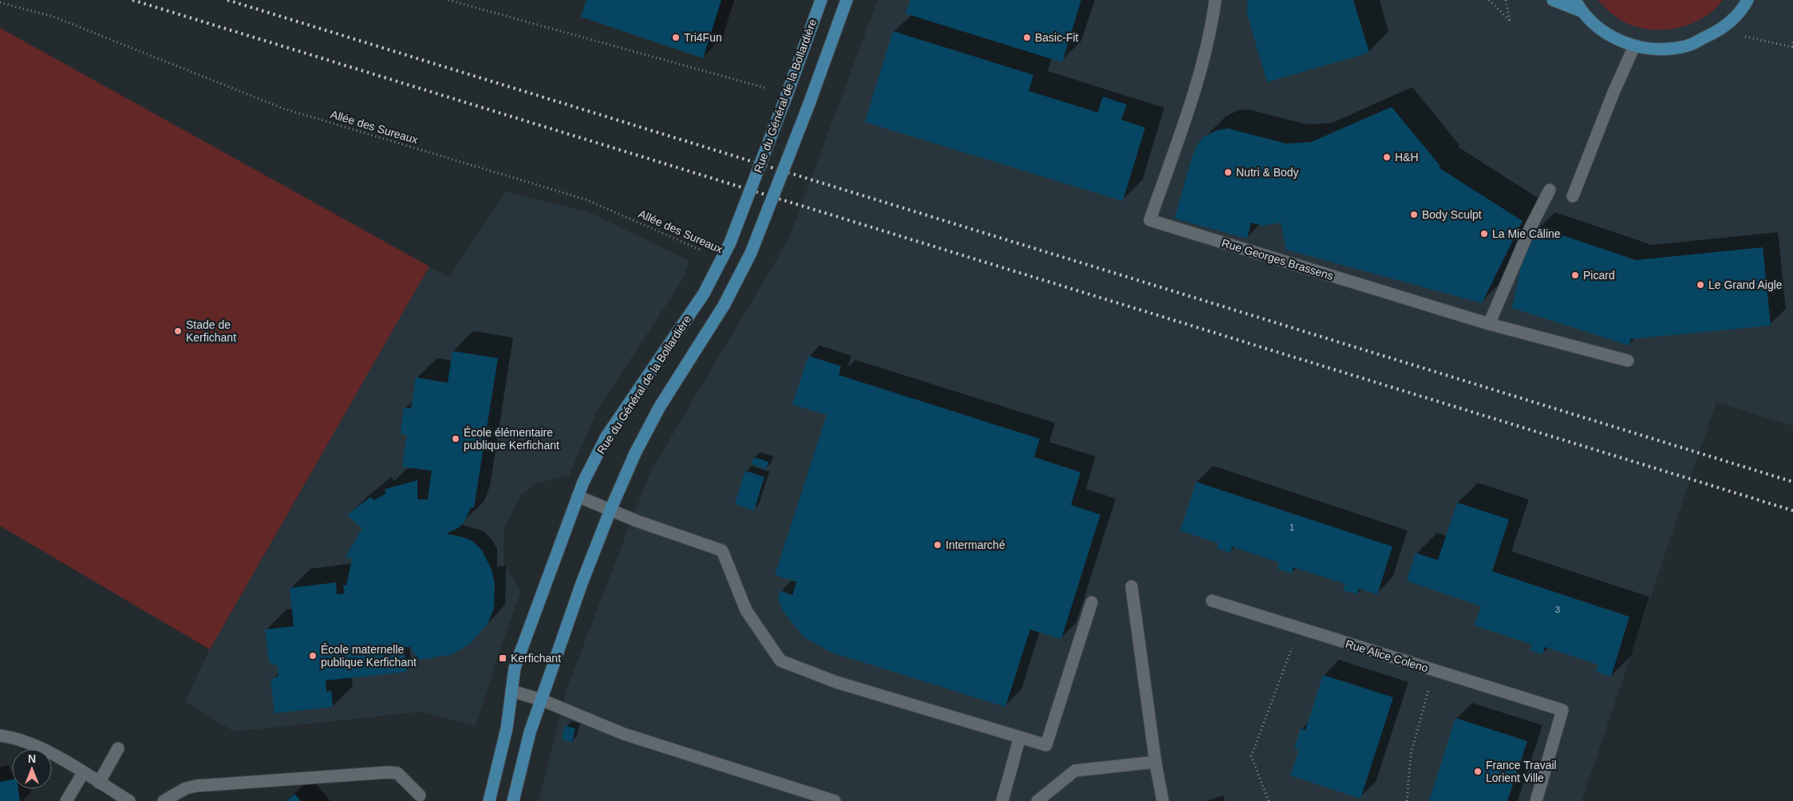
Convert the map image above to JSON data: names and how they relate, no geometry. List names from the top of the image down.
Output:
{
  "streets": {
    "main road": ["Rue du Général de la Bollardière"],
    "street": ["Rue Georges Brassens", "Rue Alice Coleno"],
    "path": ["Allée des Sureaux"]
  },
  "crossings": [
    ["Rue du Général de la Bollardière", "Allée des Sureaux"]
  ],
  "places": {
    "other": [
      "Tri4Fun",
      "Basic-Fit",
      "H&H",
      "Nutri & Body",
      "Body Sculpt",
      "La Mie Câline",
      "Picard",
      "Le Grand Aigle",
      "Stade de Kerfichant",
      "École élémentaire publique Kerfichant",
      "Intermarché",
      "École maternelle publique Kerfichant",
      "France Travail Lorient Ville"
    ],
    "transit": ["Kerfichant"]
  },
  "house_numbers": ["1", "3"],
  "north": "top"
}
